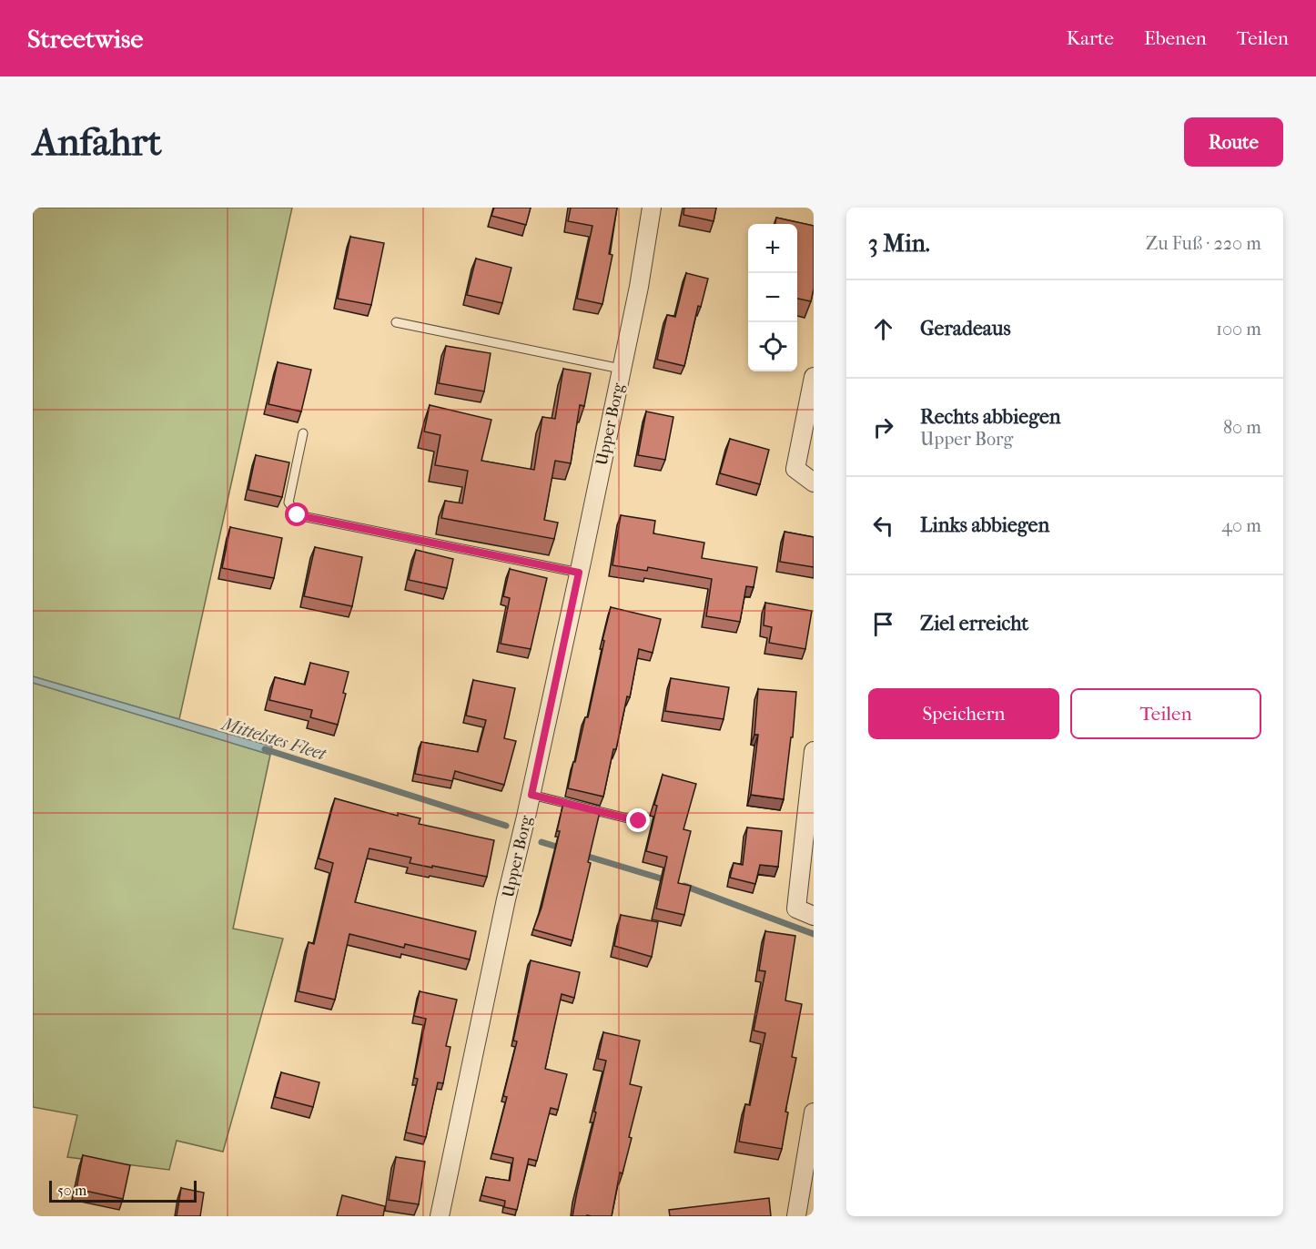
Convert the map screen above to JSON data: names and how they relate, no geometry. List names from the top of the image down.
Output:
{
  "streets": {
    "street": ["Upper Borg"]
  },
  "water": ["Mittelstes Fleet"],
  "scale_bar": "50 m",
  "page": {
    "header": "Streetwise",
    "nav": ["Karte", "Ebenen", "Teilen"],
    "buttons": [
      "Route",
      ["Speichern", "Teilen"]
    ],
    "title": "Anfahrt",
    "heading": ["3 Min.", "Zu Fuß · 220 m"],
    "map_buttons": ["+", "−"],
    "list": [
      ["Geradeaus", "100 m"],
      ["Rechts abbiegen", "Upper Borg", "80 m"],
      ["Links abbiegen", "40 m"],
      "Ziel erreicht"
    ],
    "scale": "50 m"
  }
}
